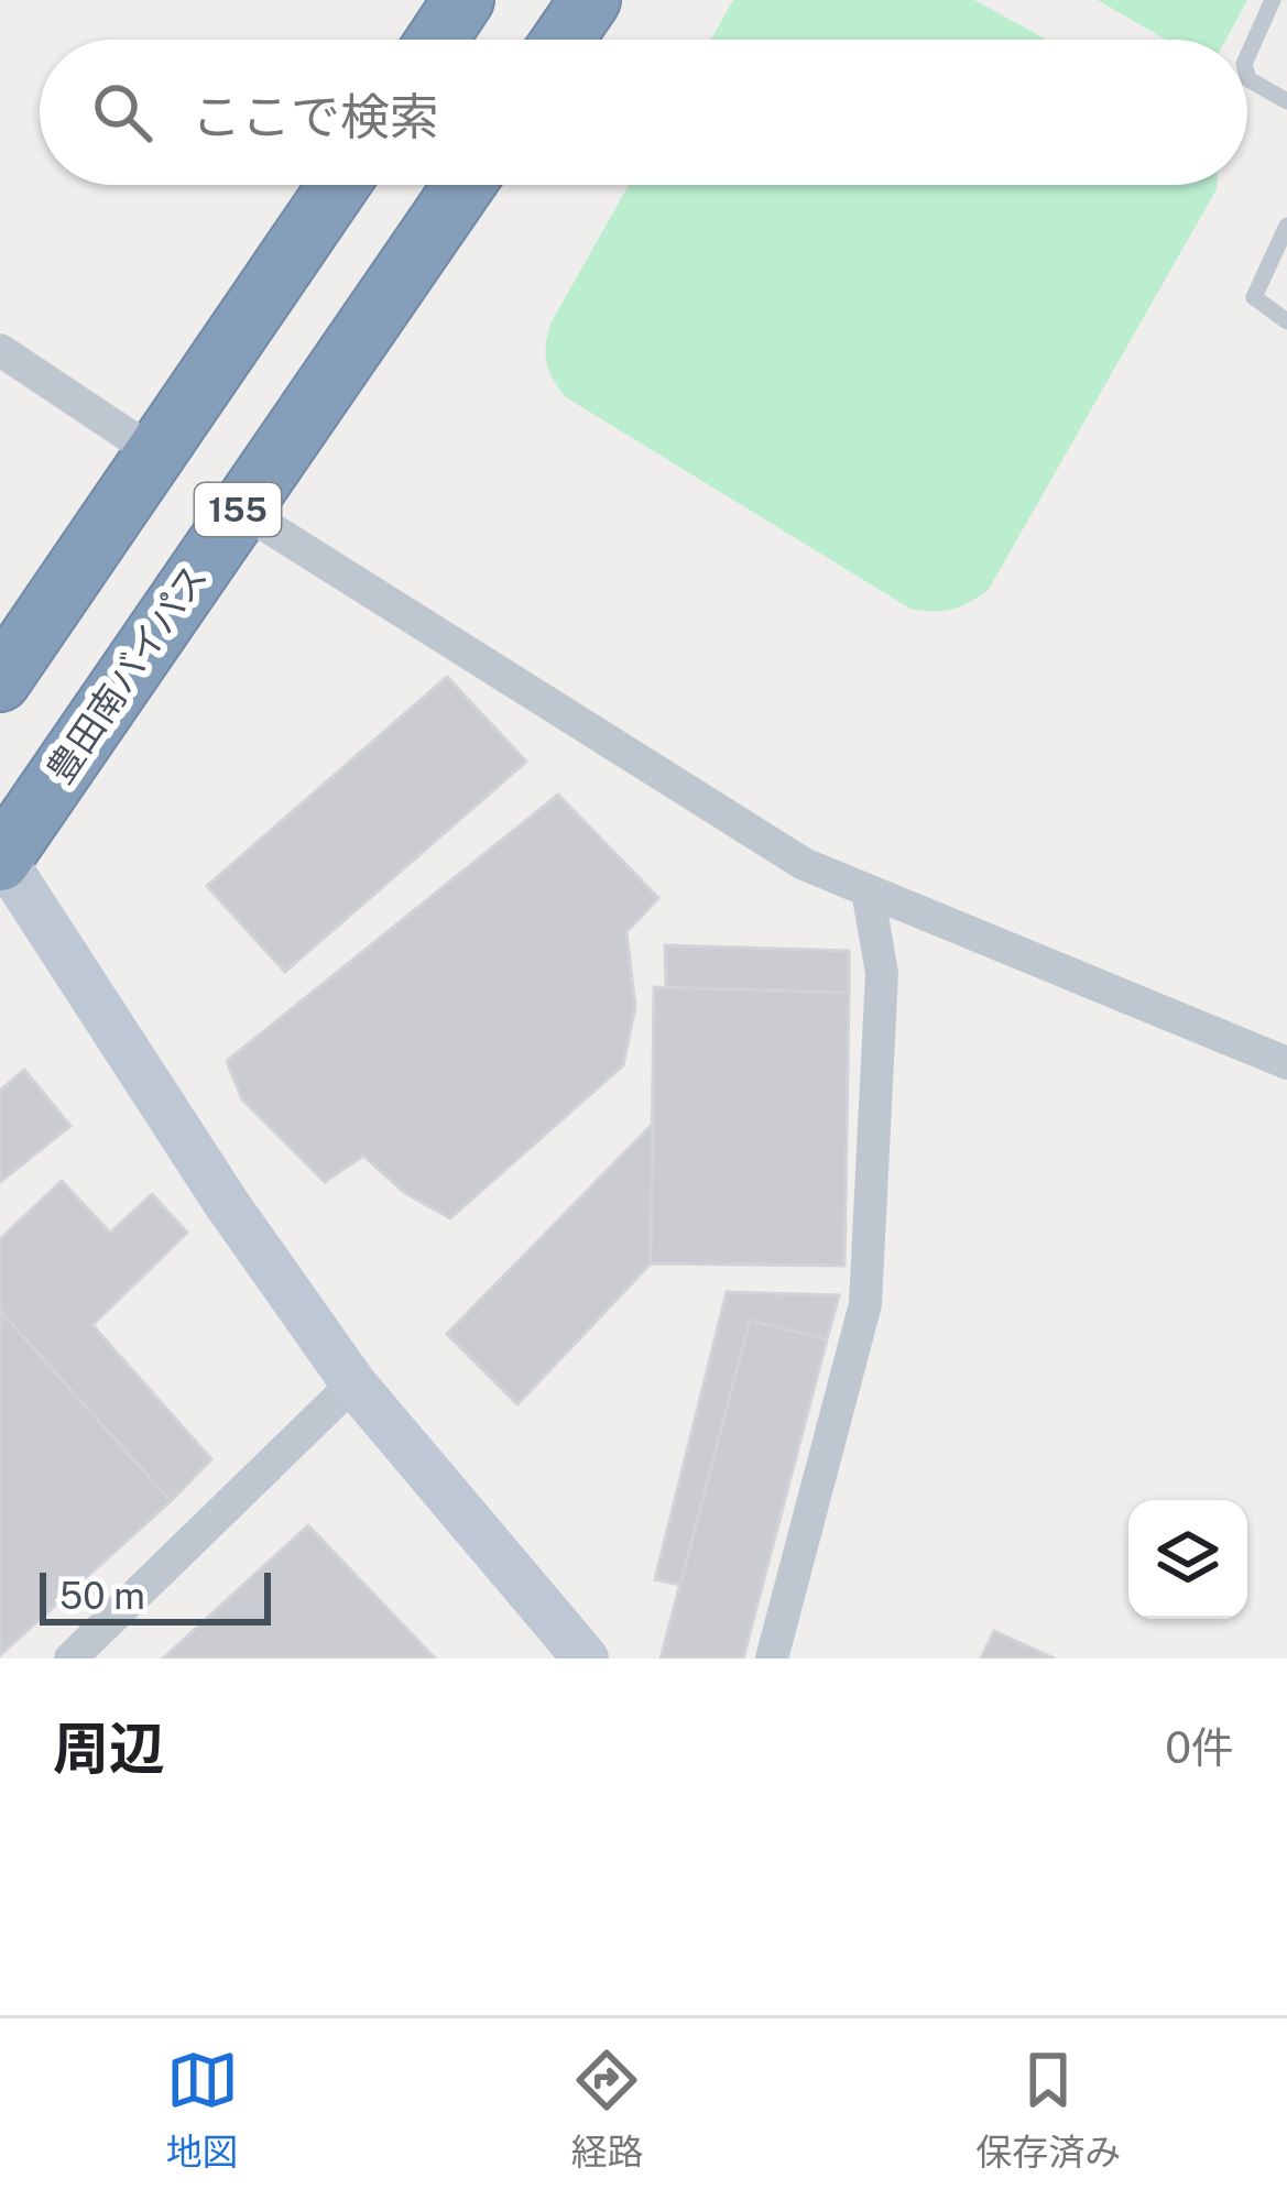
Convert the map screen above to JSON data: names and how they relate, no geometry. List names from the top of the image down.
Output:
{
  "streets": {
    "highway": ["155", "豊田南バイパス"]
  },
  "scale_bar": "50 m",
  "page": {
    "search": "ここで検索",
    "scale": "50 m",
    "heading": ["周辺", "0件"],
    "nav": ["地図", "経路", "保存済み"]
  }
}
